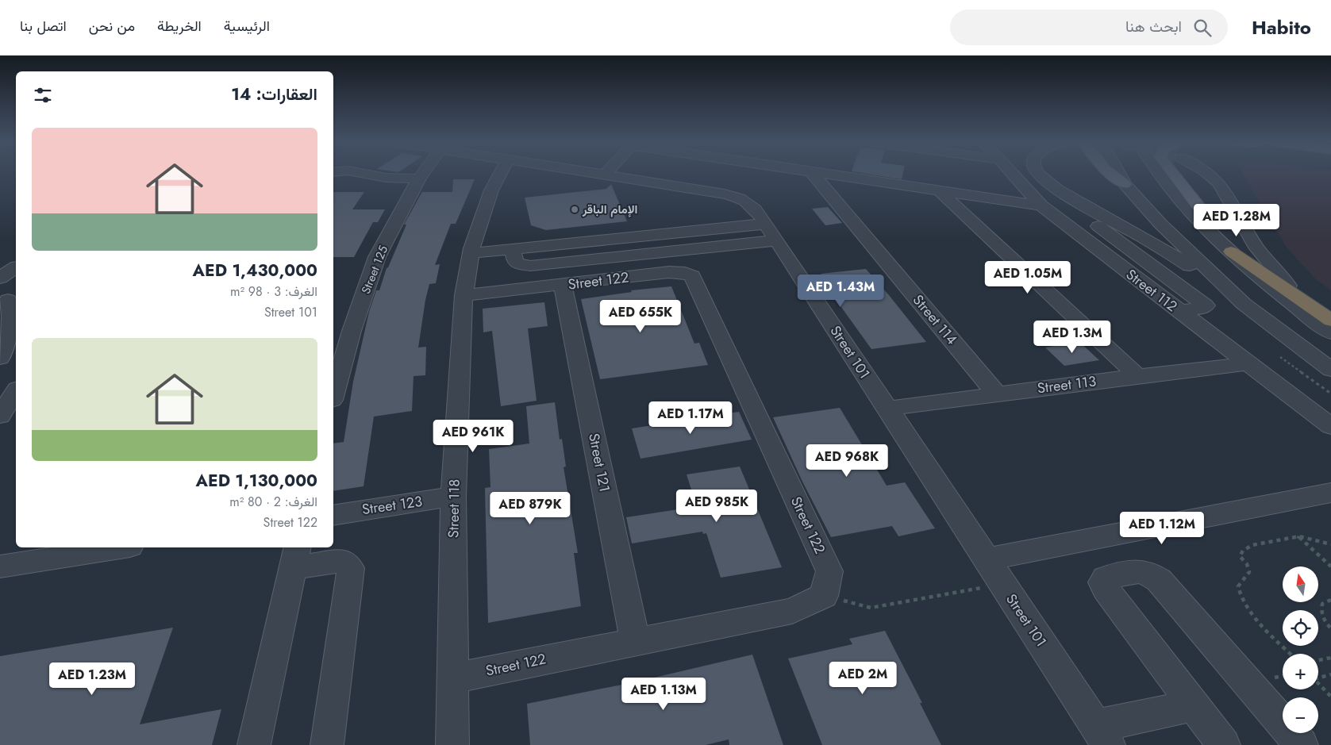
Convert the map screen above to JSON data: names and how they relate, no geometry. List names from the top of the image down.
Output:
{
  "streets": {
    "street": [
      "Street 125",
      "Street 122",
      "Street 112",
      "Street 114",
      "Street 101",
      "Street 113",
      "Street 121",
      "Street 123",
      "Street 118"
    ]
  },
  "crossings": [
    ["Street 122", "Street 121"],
    ["Street 122", "Street 118"],
    ["Street 112", "Street 113"],
    ["Street 114", "Street 113"],
    ["Street 101", "Street 113"],
    ["Street 123", "Street 118"]
  ],
  "places": ["الإمام الباقر"],
  "north": "top",
  "page": {
    "header": "Habito",
    "search": "ابحث هنا",
    "nav": [
      "الرئيسية",
      "الخريطة",
      "من نحن",
      "اتصل بنا"
    ],
    "heading": "العقارات: 14",
    "list": [
      {
        "name": "AED 1,430,000",
        "note": "الغرف: 3 · 98 m² · Street 101"
      },
      {
        "name": "AED 1,130,000",
        "note": "الغرف: 2 · 80 m² · Street 122"
      }
    ],
    "price": [
      "AED 1.28M",
      "AED 1.05M",
      "AED 1.43M",
      "AED 655K",
      "AED 1.3M",
      "AED 1.17M",
      "AED 961K",
      "AED 968K",
      "AED 985K",
      "AED 879K",
      "AED 1.12M",
      "AED 2M",
      "AED 1.23M",
      "AED 1.13M"
    ],
    "map_buttons": ["+", "−"]
  }
}
